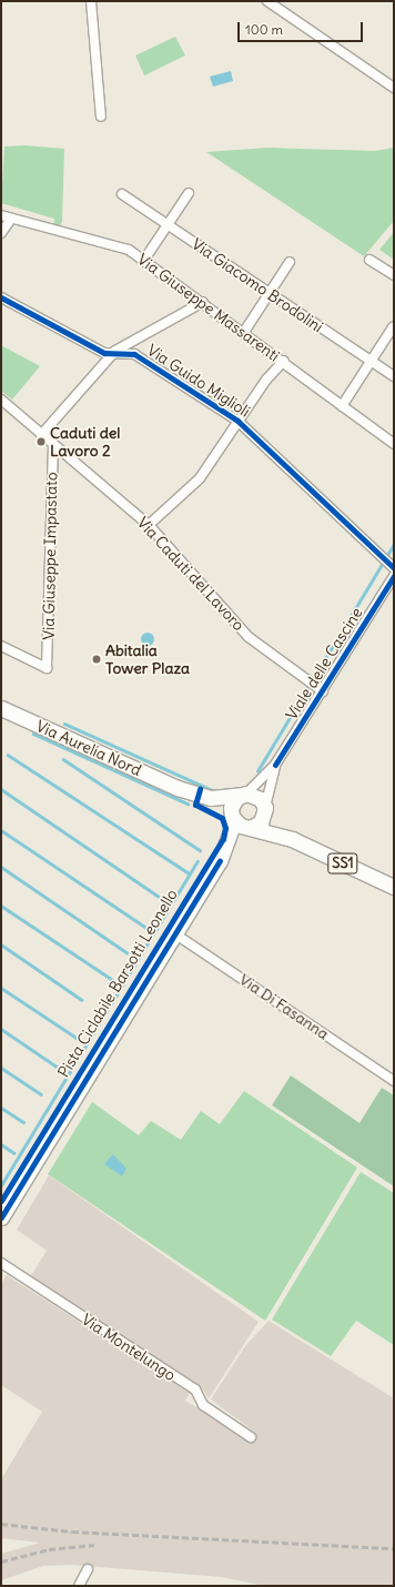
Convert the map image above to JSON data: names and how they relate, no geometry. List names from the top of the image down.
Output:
{
  "streets": {
    "main road": ["Via Aurelia Nord", "SS1"],
    "street": [
      "Via Giacomo Brodolini",
      "Via Giuseppe Massarenti",
      "Via Guido Miglioli",
      "Via Giuseppe Impastato",
      "Via Caduti del Lavoro",
      "Viale delle Cascine",
      "Via Di Fasanna",
      "Via Montelungo"
    ],
    "cycle path": ["Pista Ciclabile Barsotti Leonello"]
  },
  "crossings": [
    ["Via Giuseppe Impastato", "Via Caduti del Lavoro"],
    ["Via Caduti del Lavoro", "Viale delle Cascine"],
    ["Viale delle Cascine", "Via Aurelia Nord"],
    ["Viale delle Cascine", "SS1"],
    ["Via Aurelia Nord", "SS1"]
  ],
  "places": ["Caduti del Lavoro 2", "Abitalia Tower Plaza"],
  "scale_bar": "100 m"
}
